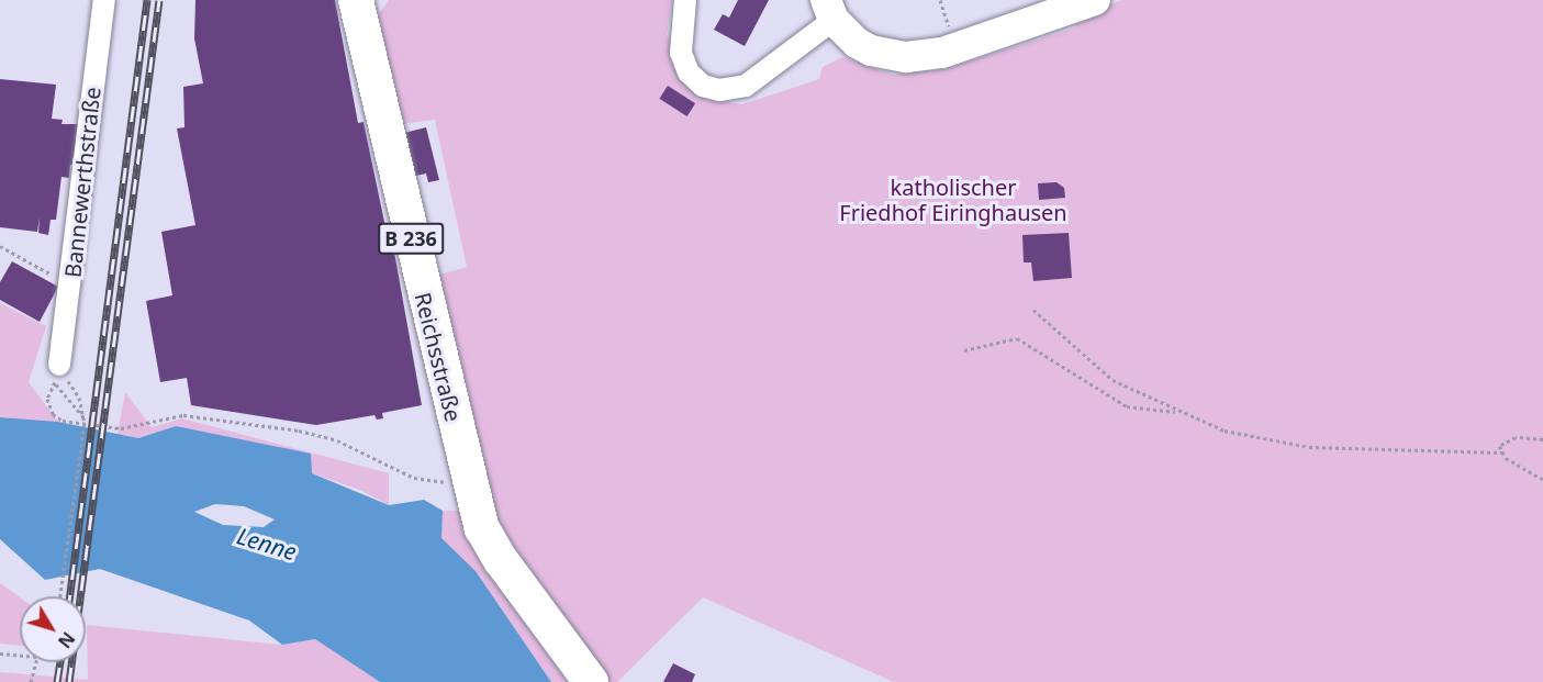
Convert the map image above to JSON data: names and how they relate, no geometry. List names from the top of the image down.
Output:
{
  "streets": {
    "main road": ["B 236", "Reichsstraße"],
    "street": ["Bannewerthstraße"]
  },
  "water": ["Lenne"],
  "parks": ["katholischer Friedhof Eiringhausen"],
  "north": "bottom right"
}
